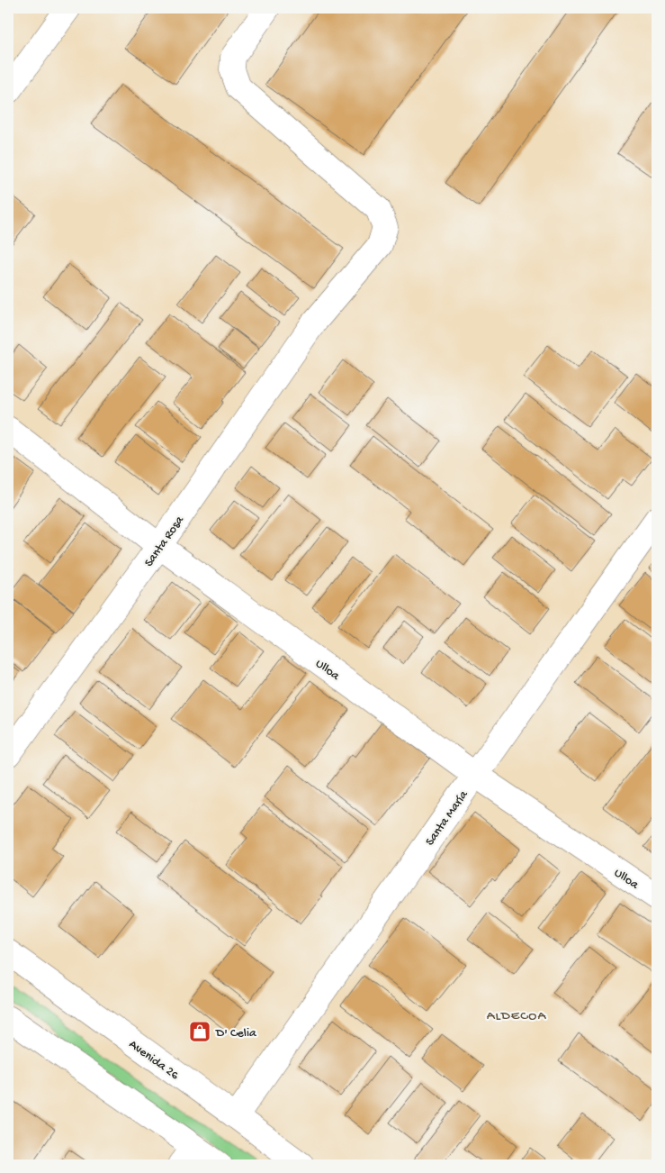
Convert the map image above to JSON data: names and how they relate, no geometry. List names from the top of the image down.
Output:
{
  "streets": {
    "street": [
      "Santa Rosa",
      "Ulloa",
      "Santa María",
      "Avenida 26"
    ]
  },
  "crossings": [
    ["Santa Rosa", "Ulloa"],
    ["Ulloa", "Santa María"],
    ["Santa María", "Avenida 26"]
  ],
  "districts": ["ALDECOA"],
  "places": {
    "shop": ["D' Celia"]
  }
}
